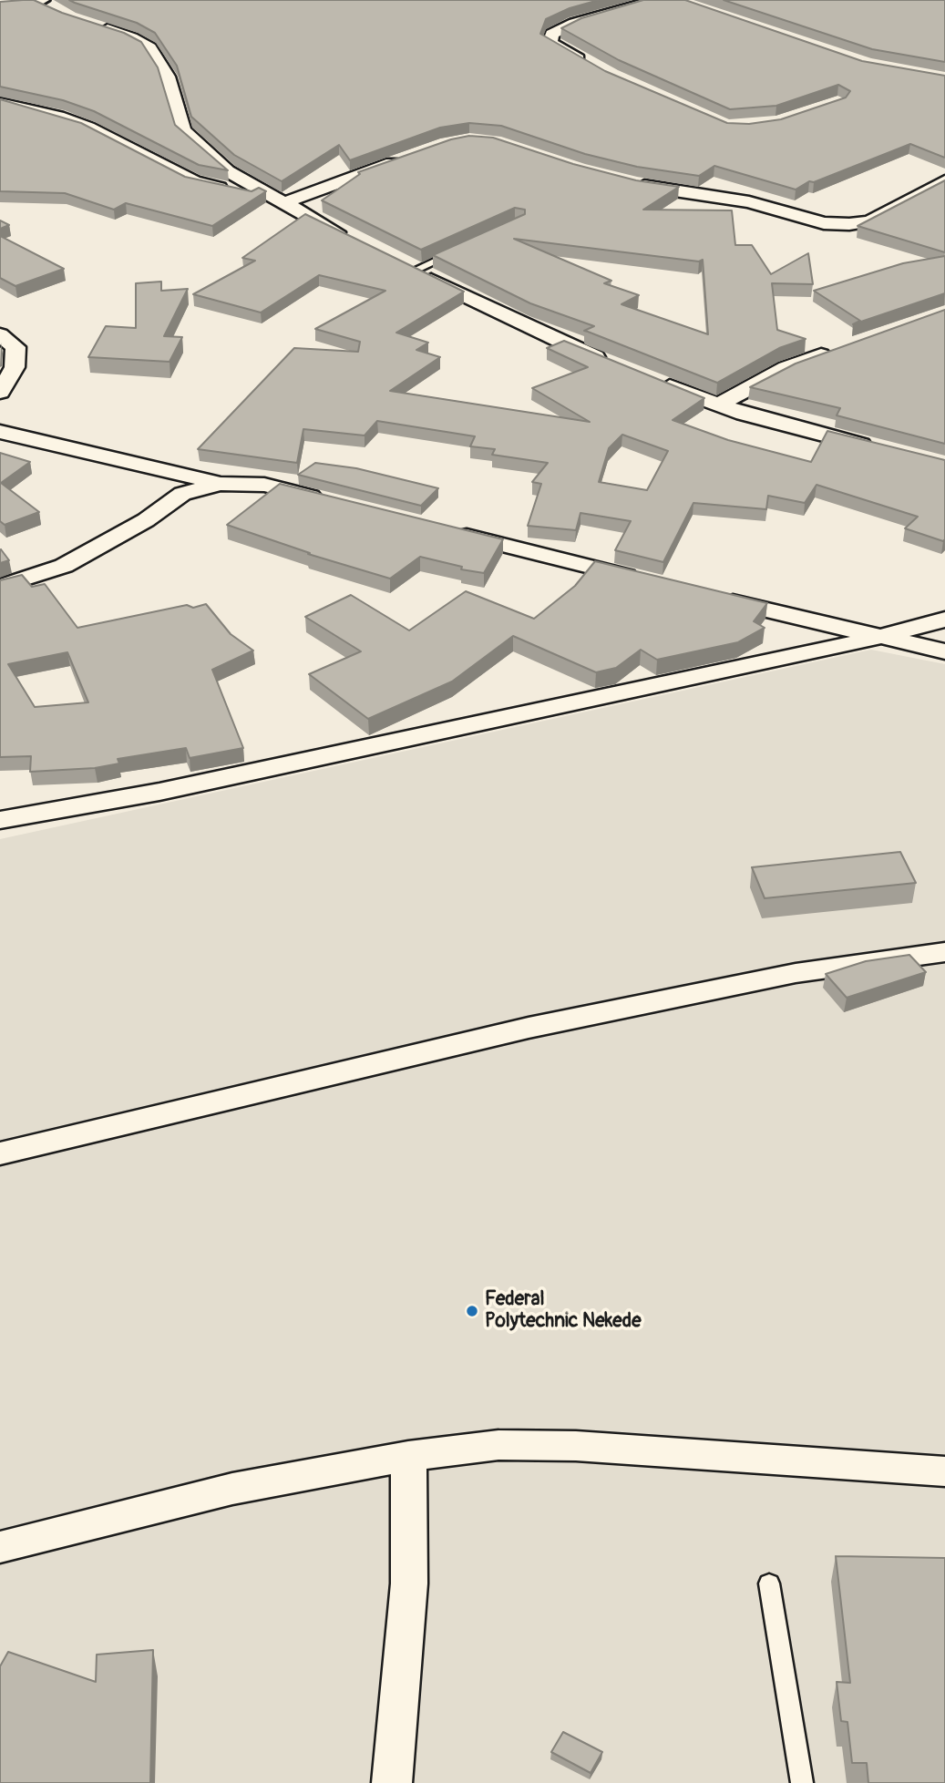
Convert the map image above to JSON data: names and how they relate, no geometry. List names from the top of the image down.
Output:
{
  "places": ["Federal Polytechnic Nekede"]
}
